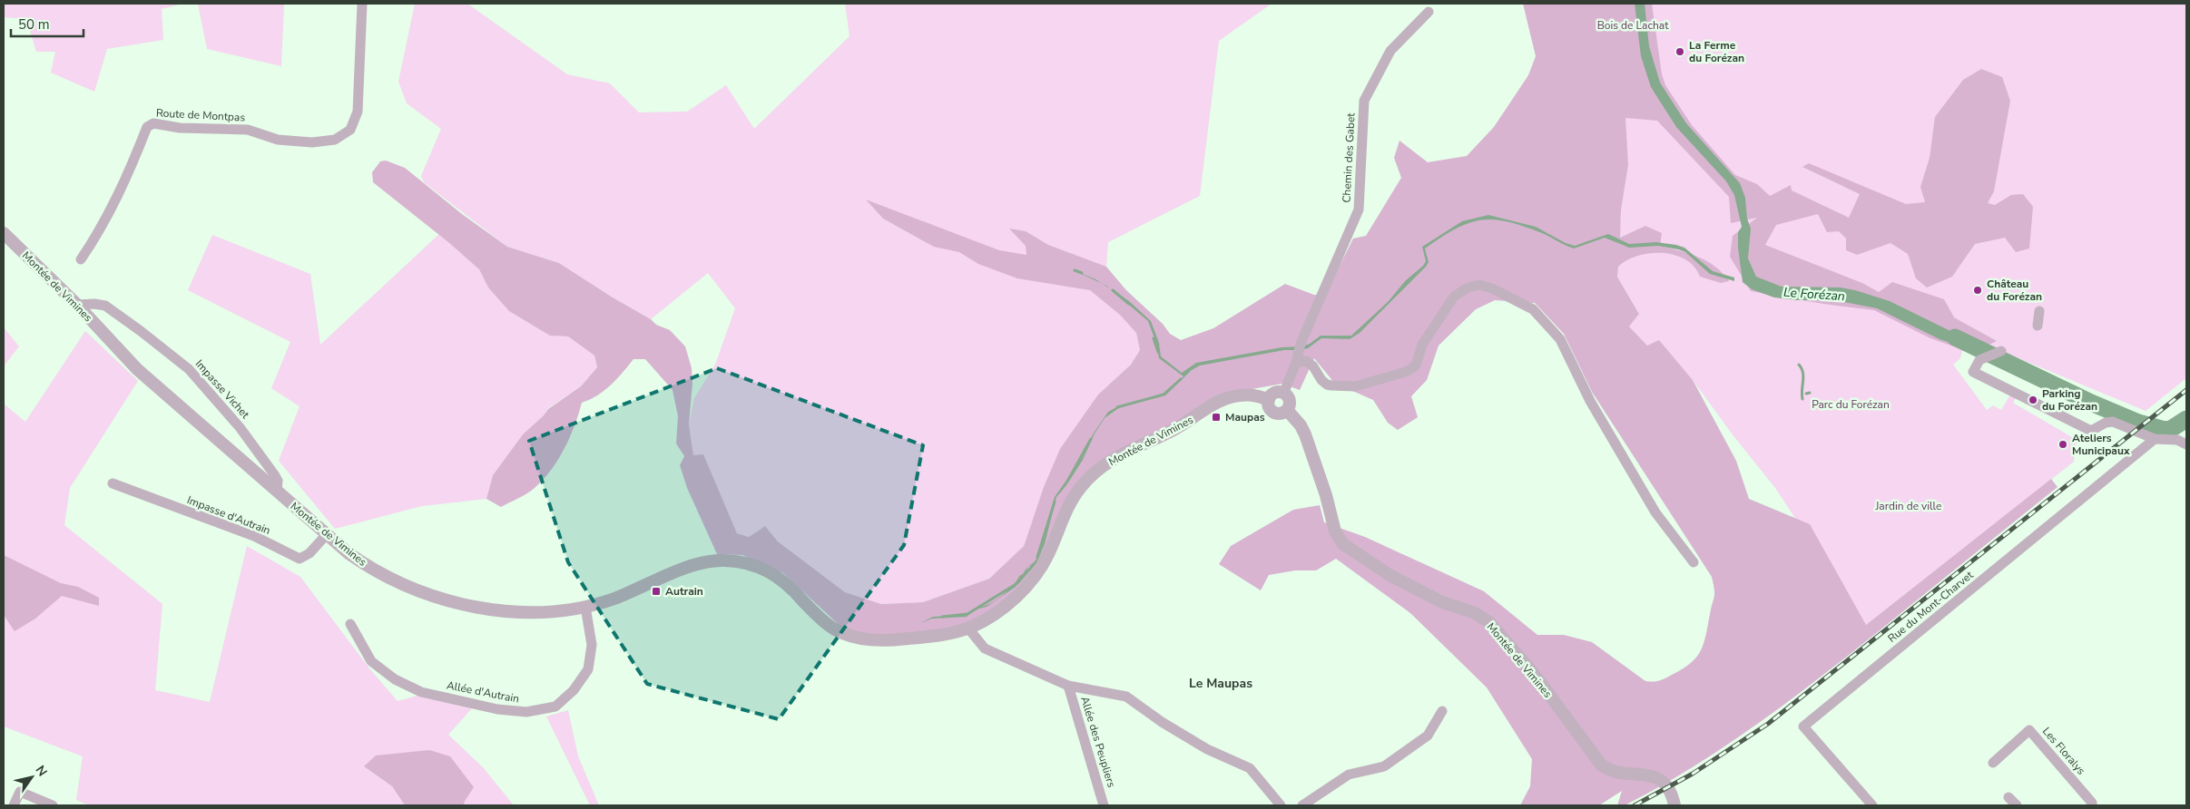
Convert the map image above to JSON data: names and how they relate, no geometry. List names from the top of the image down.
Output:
{
  "streets": {
    "street": [
      "Route de Montpas",
      "Chemin des Gabet",
      "Montée de Vimines",
      "Impasse Vichet",
      "Impasse d'Autrain",
      "Rue du Mont-Charvet",
      "Allée d'Autrain",
      "Allée des Peupliers",
      "Les Floralys"
    ]
  },
  "crossings": [
    ["Chemin des Gabet", "Montée de Vimines"],
    ["Montée de Vimines", "Impasse Vichet"],
    ["Montée de Vimines", "Impasse d'Autrain"],
    ["Montée de Vimines", "Allée d'Autrain"]
  ],
  "districts": ["Le Maupas"],
  "water": ["Le Forézan"],
  "parks": ["Bois de Lachat", "Parc du Forézan", "Jardin de ville"],
  "places": {
    "other": [
      "La Ferme du Forézan",
      "Château du Forézan",
      "Parking du Forézan",
      "Ateliers Municipaux"
    ],
    "transit": ["Maupas", "Autrain"]
  },
  "scale_bar": "50 m",
  "north": "top right"
}
